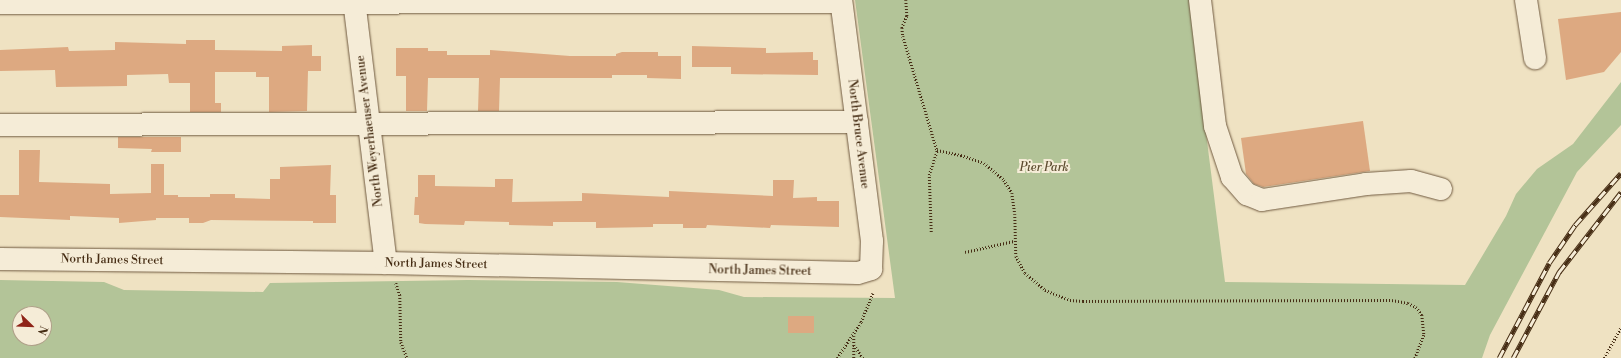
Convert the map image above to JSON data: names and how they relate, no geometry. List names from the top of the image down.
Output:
{
  "streets": {
    "street": ["North Weyerhaeuser Avenue", "North Bruce Avenue", "North James Street"]
  },
  "crossings": [
    ["North Weyerhaeuser Avenue", "North James Street"],
    ["North Bruce Avenue", "North James Street"]
  ],
  "parks": ["Pier Park"],
  "north": "bottom right"
}
